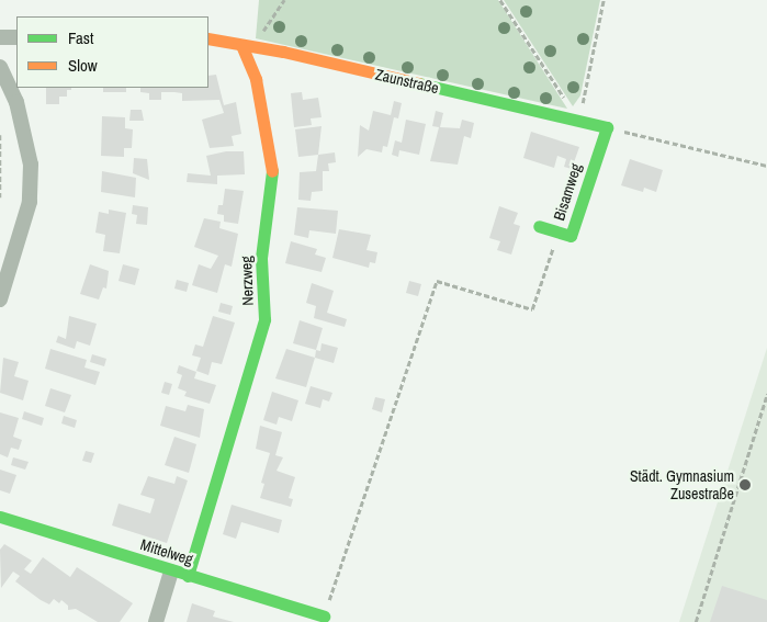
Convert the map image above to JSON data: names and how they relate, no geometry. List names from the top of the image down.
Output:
{
  "streets": {
    "street": [
      "Zaunstraße",
      "Bisamweg",
      "Nerzweg",
      "Mittelweg"
    ]
  },
  "crossings": [
    ["Zaunstraße", "Bisamweg"],
    ["Zaunstraße", "Nerzweg"],
    ["Nerzweg", "Mittelweg"]
  ],
  "places": ["Städt. Gymnasium Zusestraße"],
  "legend": ["Fast", "Slow"]
}
